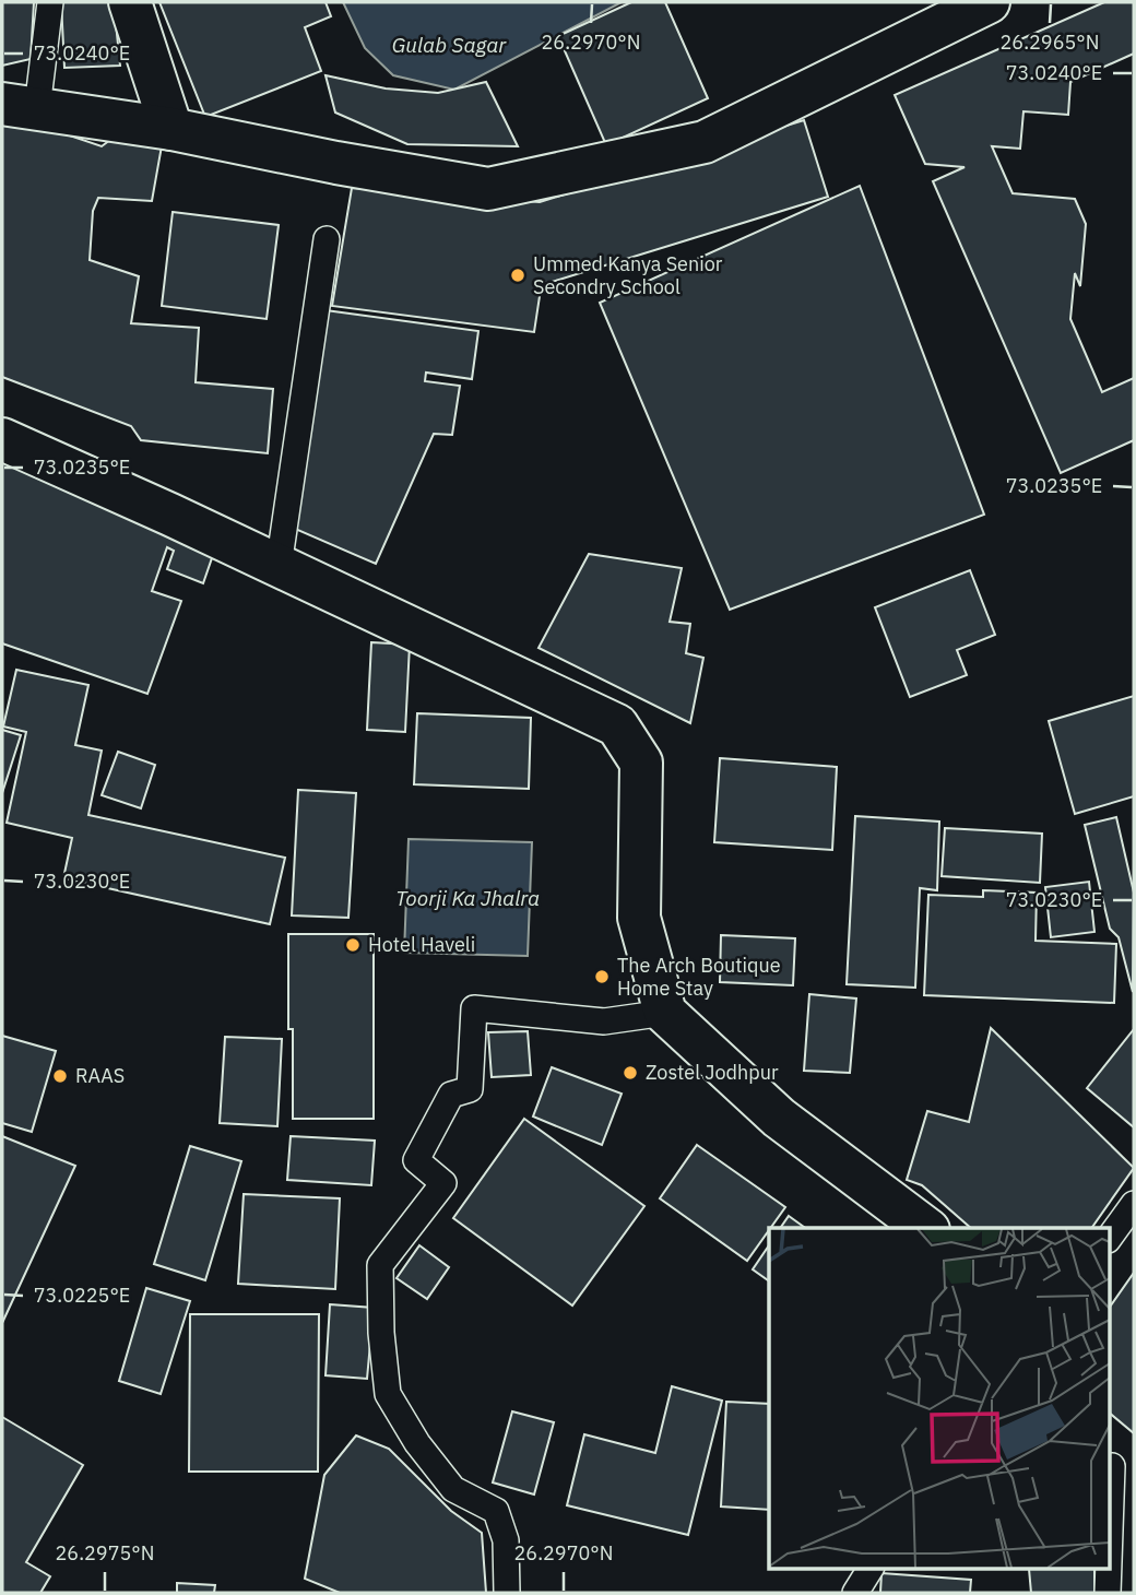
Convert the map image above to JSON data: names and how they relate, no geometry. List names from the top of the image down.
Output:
{
  "water": ["Gulab Sagar", "Toorji Ka Jhalra"],
  "places": [
    "Ummed Kanya Senior Secondry School",
    "Hotel Haveli",
    "The Arch Boutique Home Stay",
    "Zostel Jodhpur",
    "RAAS"
  ],
  "coordinates": [
    "26.2970°N",
    "26.2965°N",
    "73.0240°E",
    "73.0235°E",
    "73.0230°E",
    "73.0225°E",
    "26.2975°N"
  ]
}
